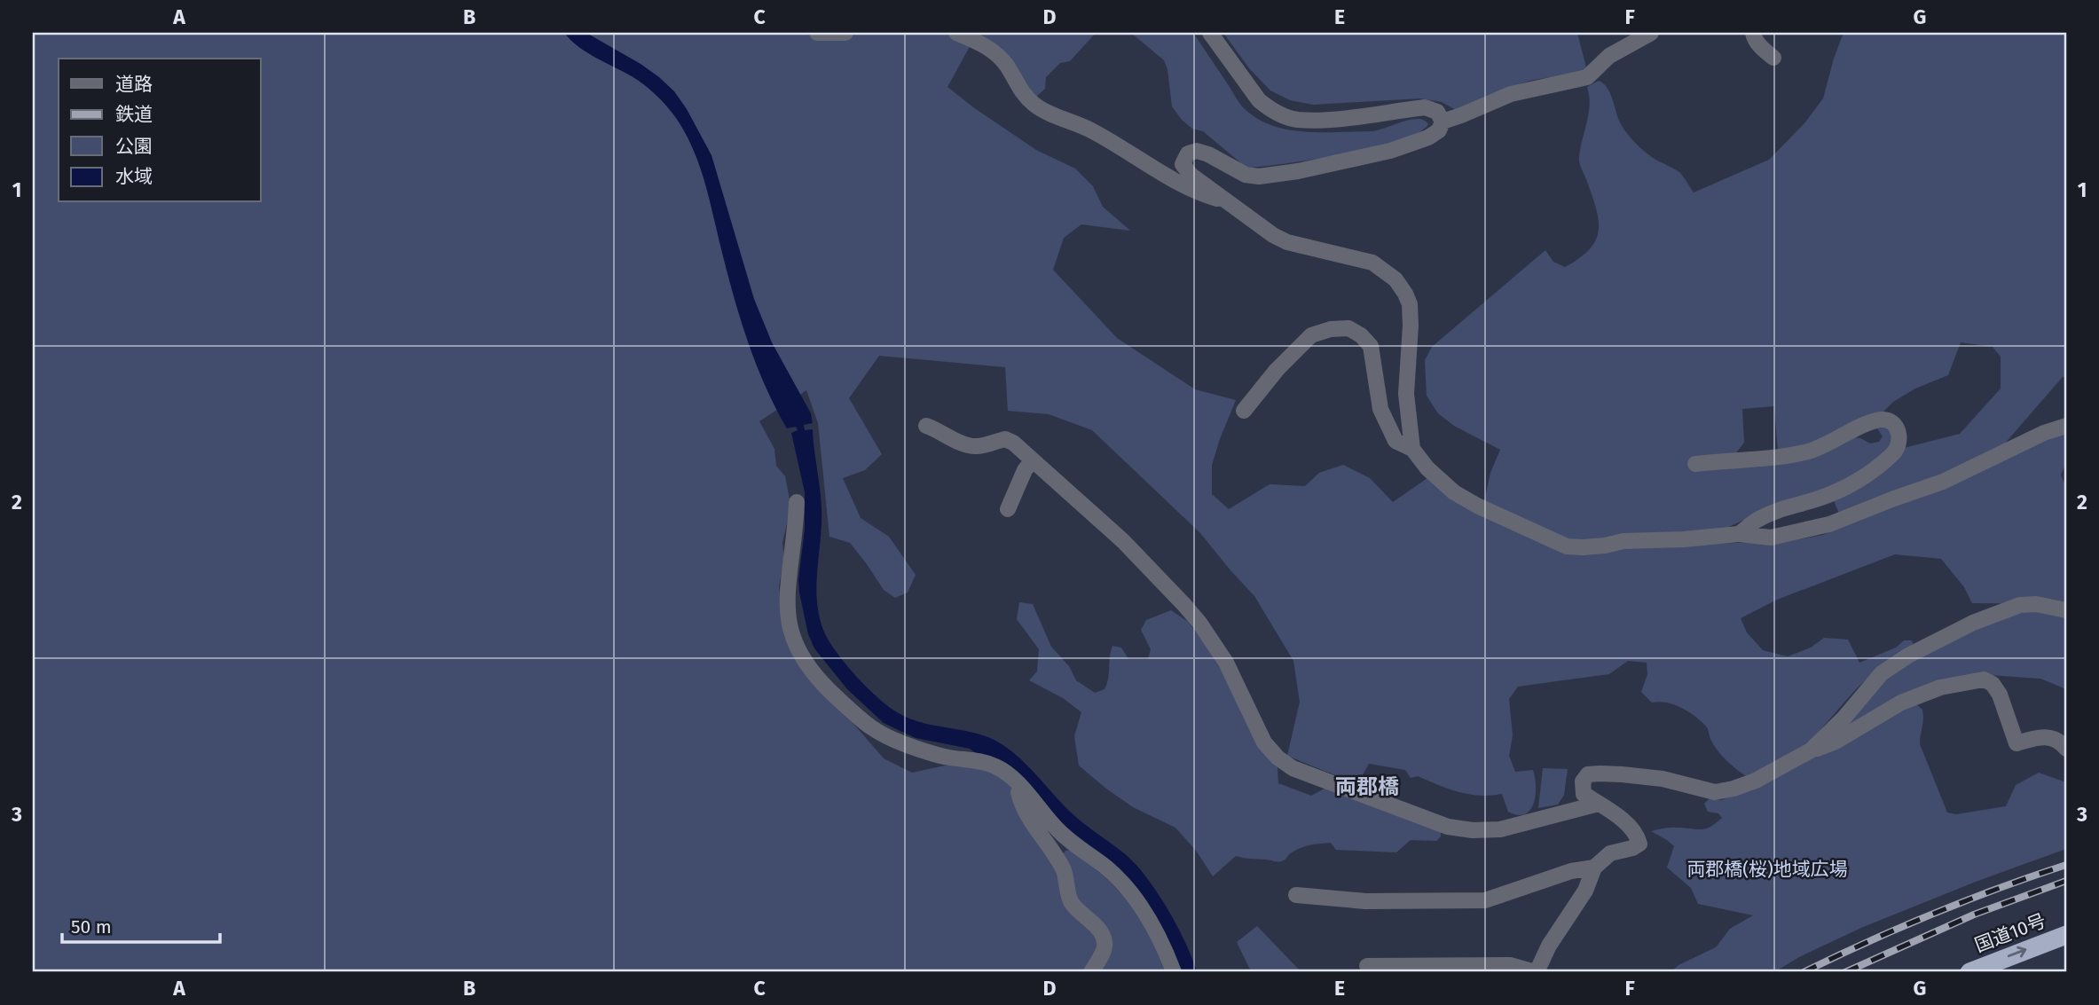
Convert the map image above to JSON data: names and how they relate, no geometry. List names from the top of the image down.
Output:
{
  "streets": {
    "highway": ["国道10号"]
  },
  "one_way": ["国道10号"],
  "districts": ["両郡橋"],
  "parks": ["両郡橋(桜)地域広場"],
  "legend": [
    "道路",
    "鉄道",
    "公園",
    "水域"
  ],
  "scale_bar": "50 m",
  "grid": {
    "columns": [
      "A",
      "B",
      "C",
      "D",
      "E",
      "F",
      "G"
    ],
    "rows": ["1", "2", "3"]
  }
}
